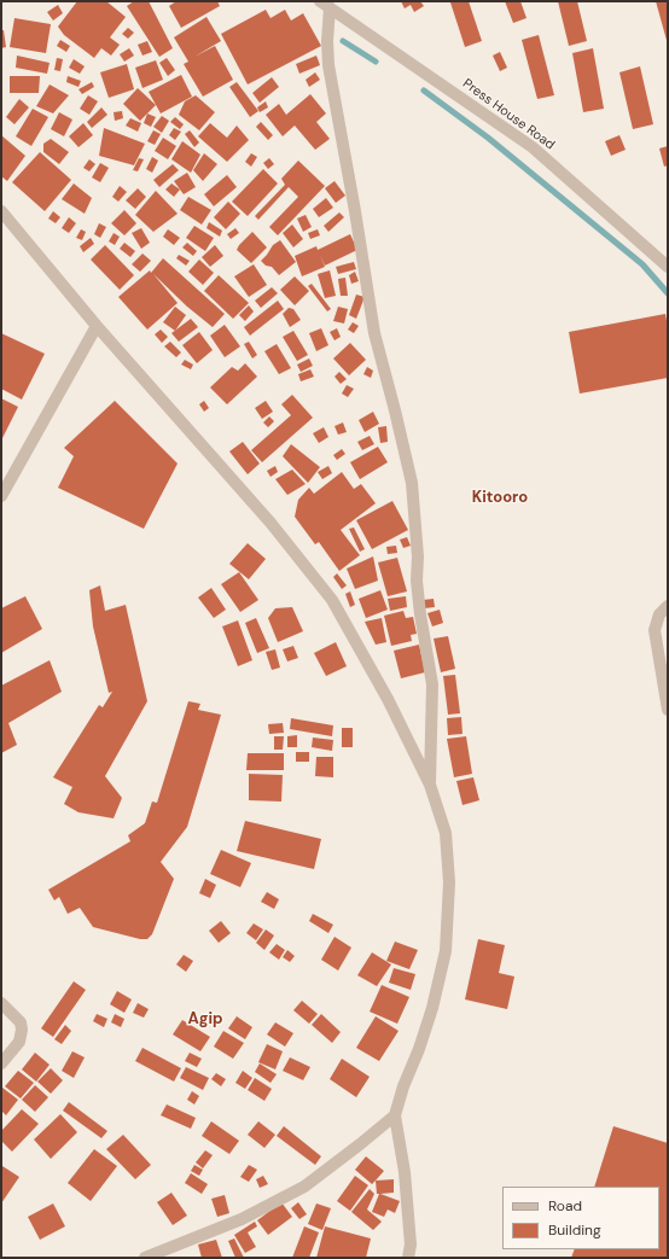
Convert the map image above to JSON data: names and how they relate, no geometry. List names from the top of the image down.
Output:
{
  "streets": {
    "street": ["Press House Road"]
  },
  "districts": ["Kitooro", "Agip"],
  "legend": ["Road", "Building"]
}
